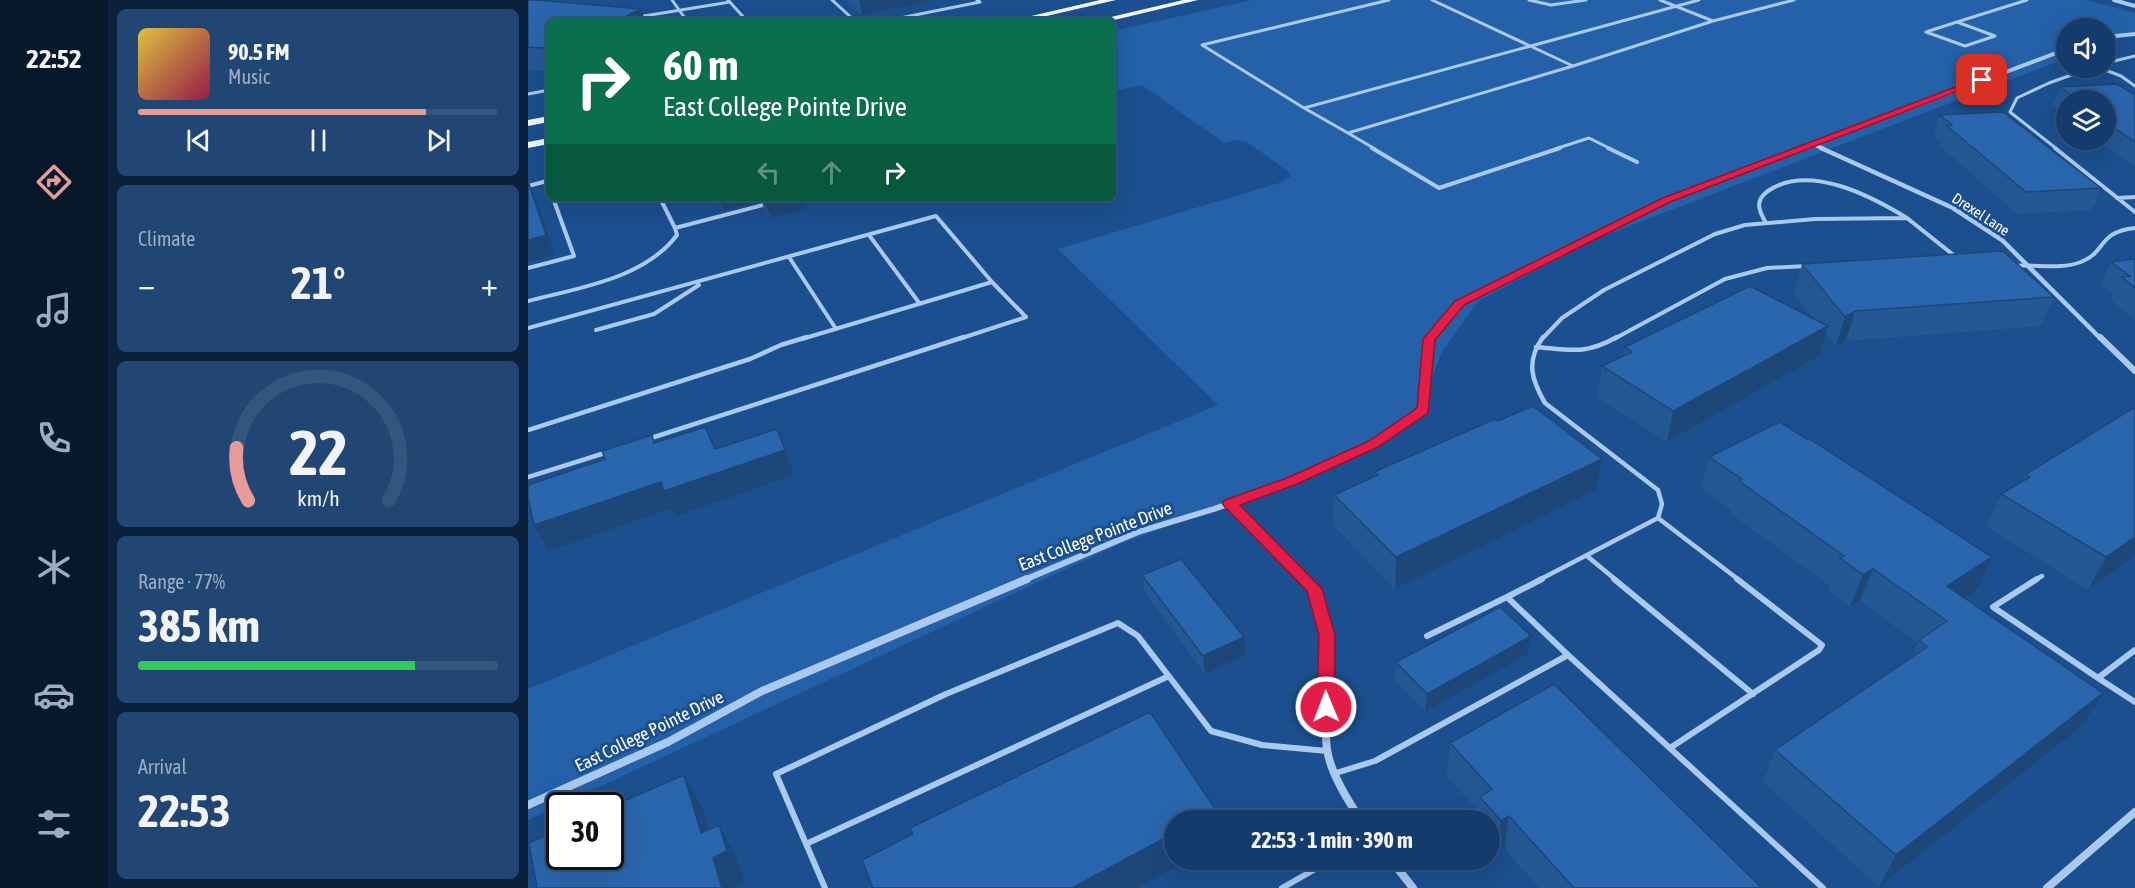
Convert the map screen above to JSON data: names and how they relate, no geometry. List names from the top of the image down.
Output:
{
  "streets": {
    "street": ["Drexel Lane", "East College Pointe Drive"]
  },
  "crossings": [
    ["Drexel Lane", "East College Pointe Drive"]
  ],
  "page": {
    "tabs": "22:52",
    "turn": ["60 m", "East College Pointe Drive"],
    "song": ["90.5 FM", "Music"],
    "tile": [
      "Climate",
      ["Range · 77%", "385 km"],
      ["Arrival", "22:53"]
    ],
    "heat": ["−", "21°", "+"],
    "limit": "30",
    "trip": "22:53 · 1 min · 390 m",
    "gauge": ["22", "km/h"]
  }
}
